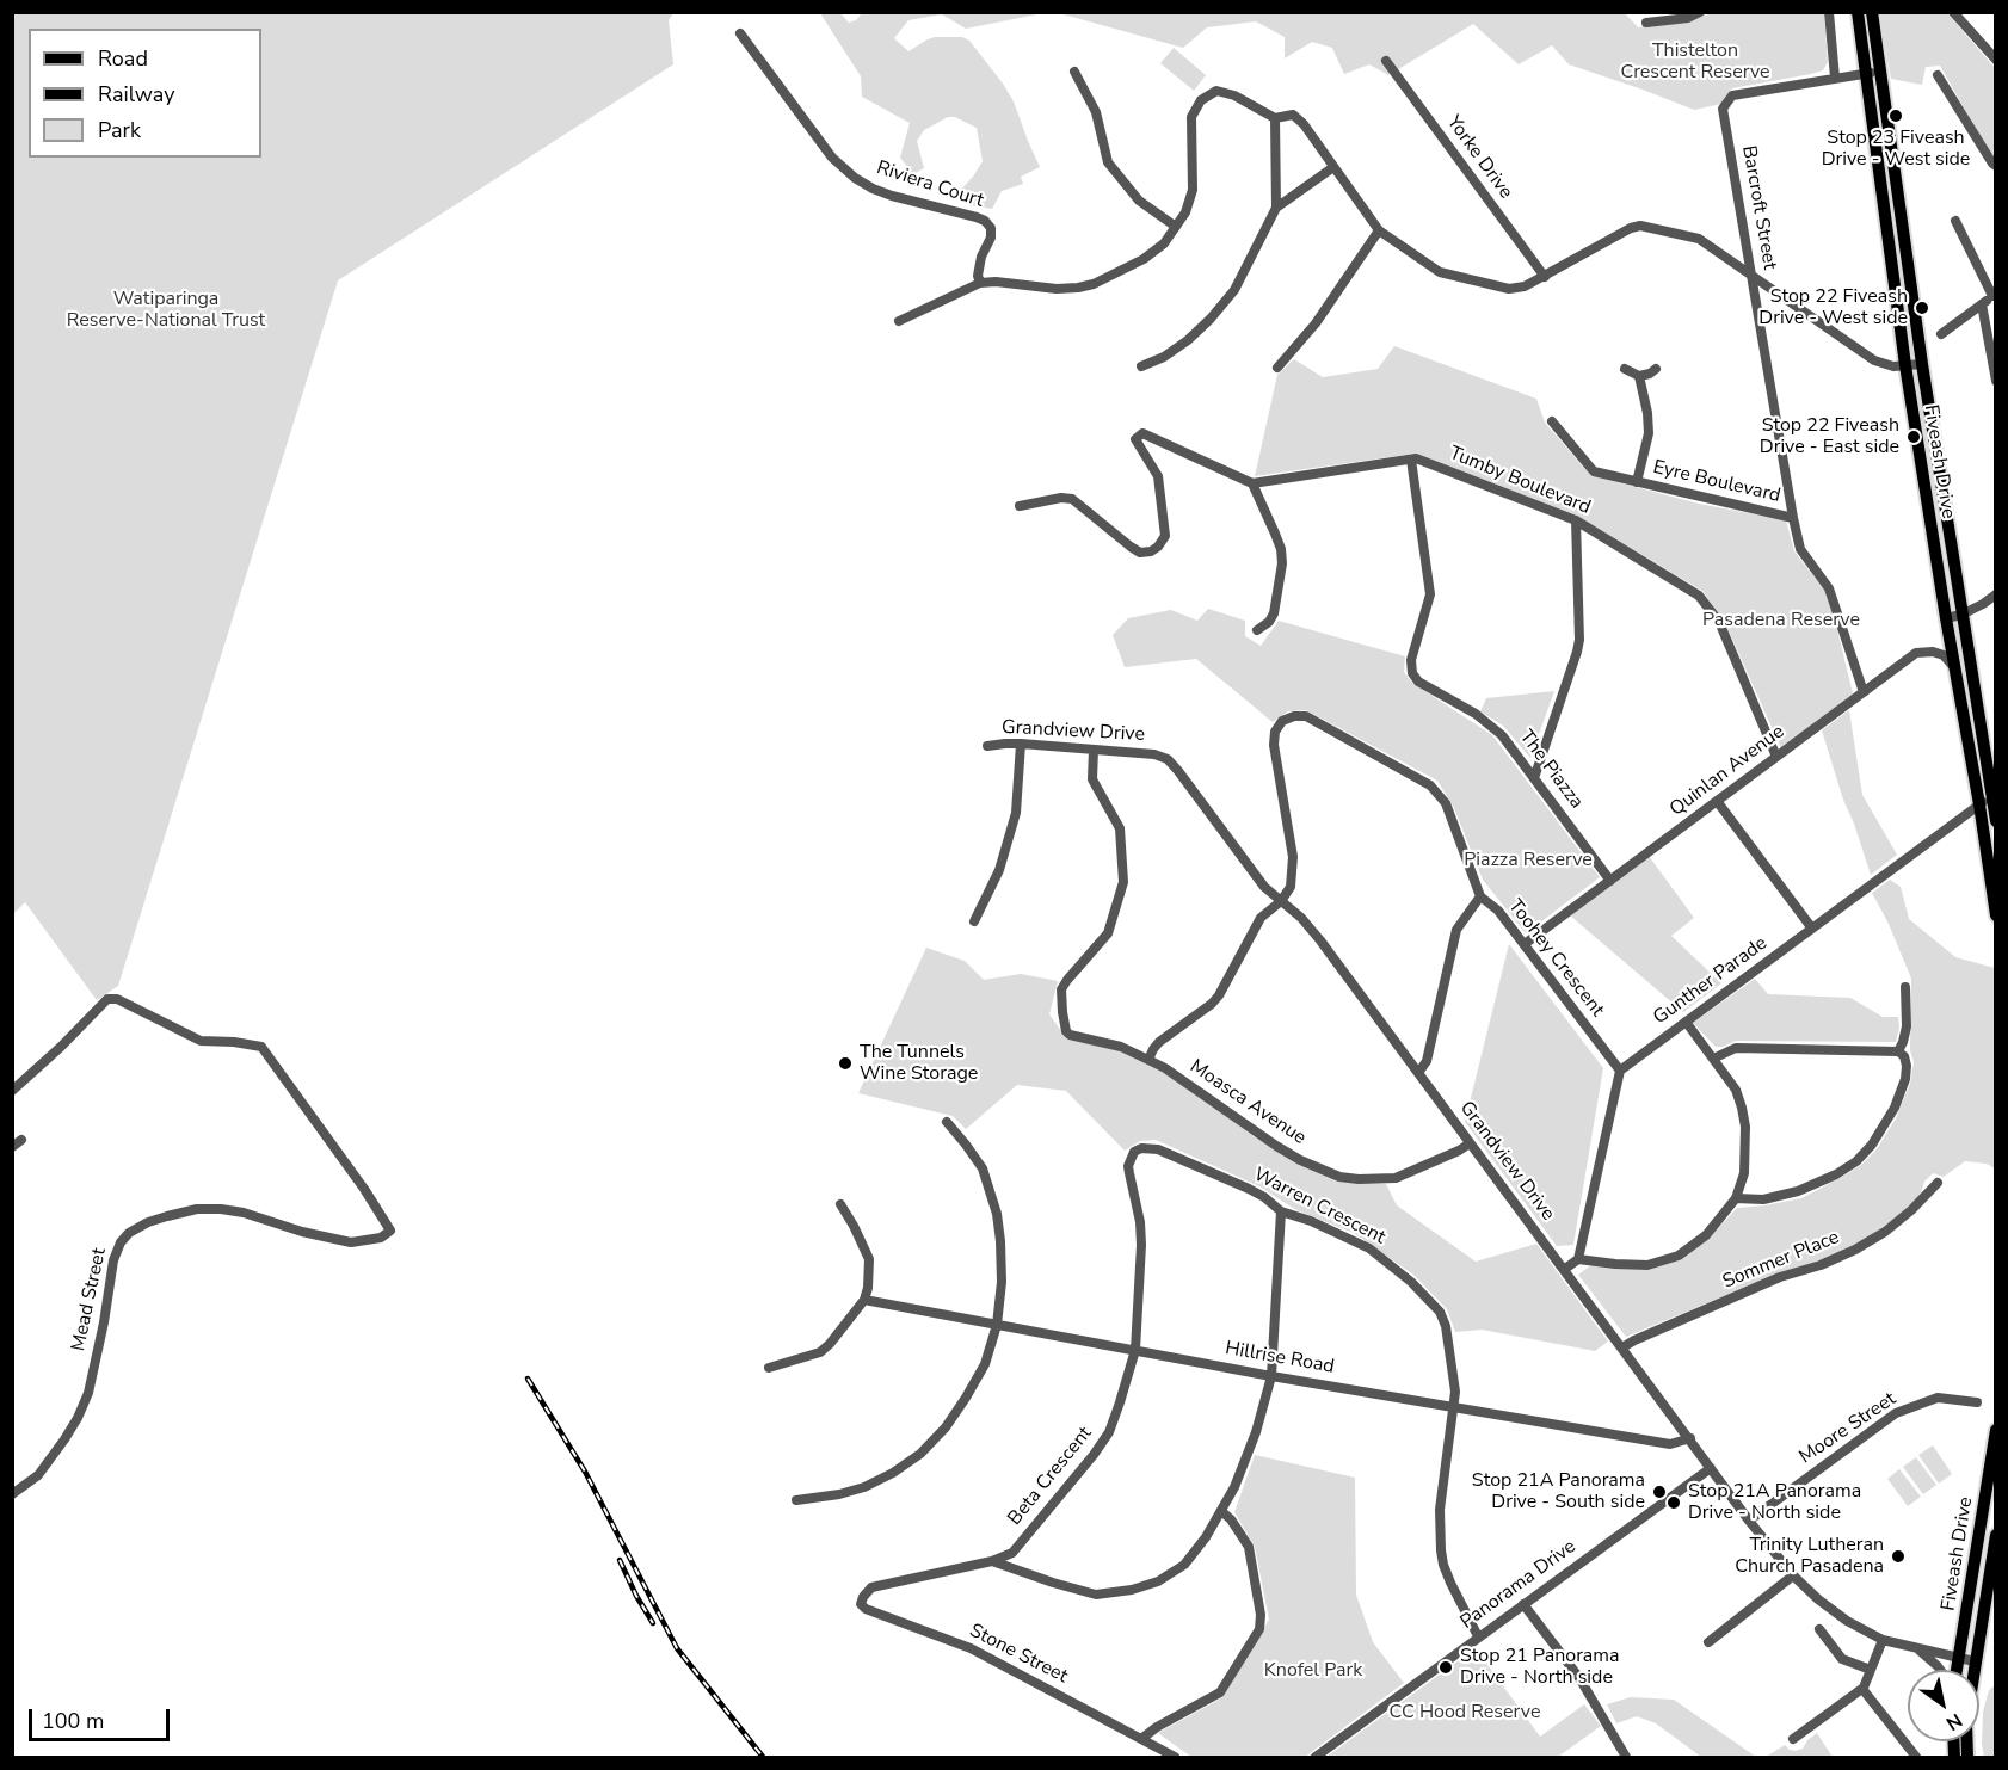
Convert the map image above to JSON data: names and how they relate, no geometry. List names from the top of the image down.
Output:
{
  "streets": {
    "main road": ["Fiveash Drive"],
    "street": [
      "Yorke Drive",
      "Riviera Court",
      "Barcroft Street",
      "Tumby Boulevard",
      "Eyre Boulevard",
      "Grandview Drive",
      "The Piazza",
      "Quinlan Avenue",
      "Toohey Crescent",
      "Gunther Parade",
      "Moasca Avenue",
      "Warren Crescent",
      "Sommer Place",
      "Mead Street",
      "Hillrise Road",
      "Moore Street",
      "Beta Crescent",
      "Panorama Drive",
      "Stone Street"
    ]
  },
  "crossings": [
    ["Barcroft Street", "Fiveash Drive"],
    ["Barcroft Street", "Eyre Boulevard"],
    ["Fiveash Drive", "Grandview Drive"],
    ["Fiveash Drive", "Quinlan Avenue"],
    ["Fiveash Drive", "Gunther Parade"],
    ["Tumby Boulevard", "The Piazza"],
    ["Tumby Boulevard", "Quinlan Avenue"],
    ["Eyre Boulevard", "Quinlan Avenue"],
    ["Grandview Drive", "Toohey Crescent"],
    ["Grandview Drive", "Moasca Avenue"],
    ["Grandview Drive", "Sommer Place"],
    ["Grandview Drive", "Hillrise Road"],
    ["Grandview Drive", "Moore Street"],
    ["Grandview Drive", "Panorama Drive"],
    ["The Piazza", "Quinlan Avenue"],
    ["Quinlan Avenue", "Toohey Crescent"],
    ["Toohey Crescent", "Gunther Parade"],
    ["Warren Crescent", "Hillrise Road"],
    ["Warren Crescent", "Beta Crescent"],
    ["Warren Crescent", "Panorama Drive"],
    ["Hillrise Road", "Beta Crescent"],
    ["Beta Crescent", "Stone Street"]
  ],
  "parks": [
    "Thistelton Crescent Reserve",
    "Watiparinga Reserve-National Trust",
    "Pasadena Reserve",
    "Piazza Reserve",
    "Knofel Park",
    "CC Hood Reserve"
  ],
  "places": [
    "Stop 23 Fiveash Drive - West side",
    "Stop 22 Fiveash Drive - West side",
    "Stop 22 Fiveash Drive - East side",
    "The Tunnels Wine Storage",
    "Stop 21A Panorama Drive - South side",
    "Stop 21A Panorama Drive - North side",
    "Trinity Lutheran Church Pasadena",
    "Stop 21 Panorama Drive - North side"
  ],
  "legend": ["Road", "Railway", "Park"],
  "scale_bar": "100 m",
  "north": "bottom right"
}
